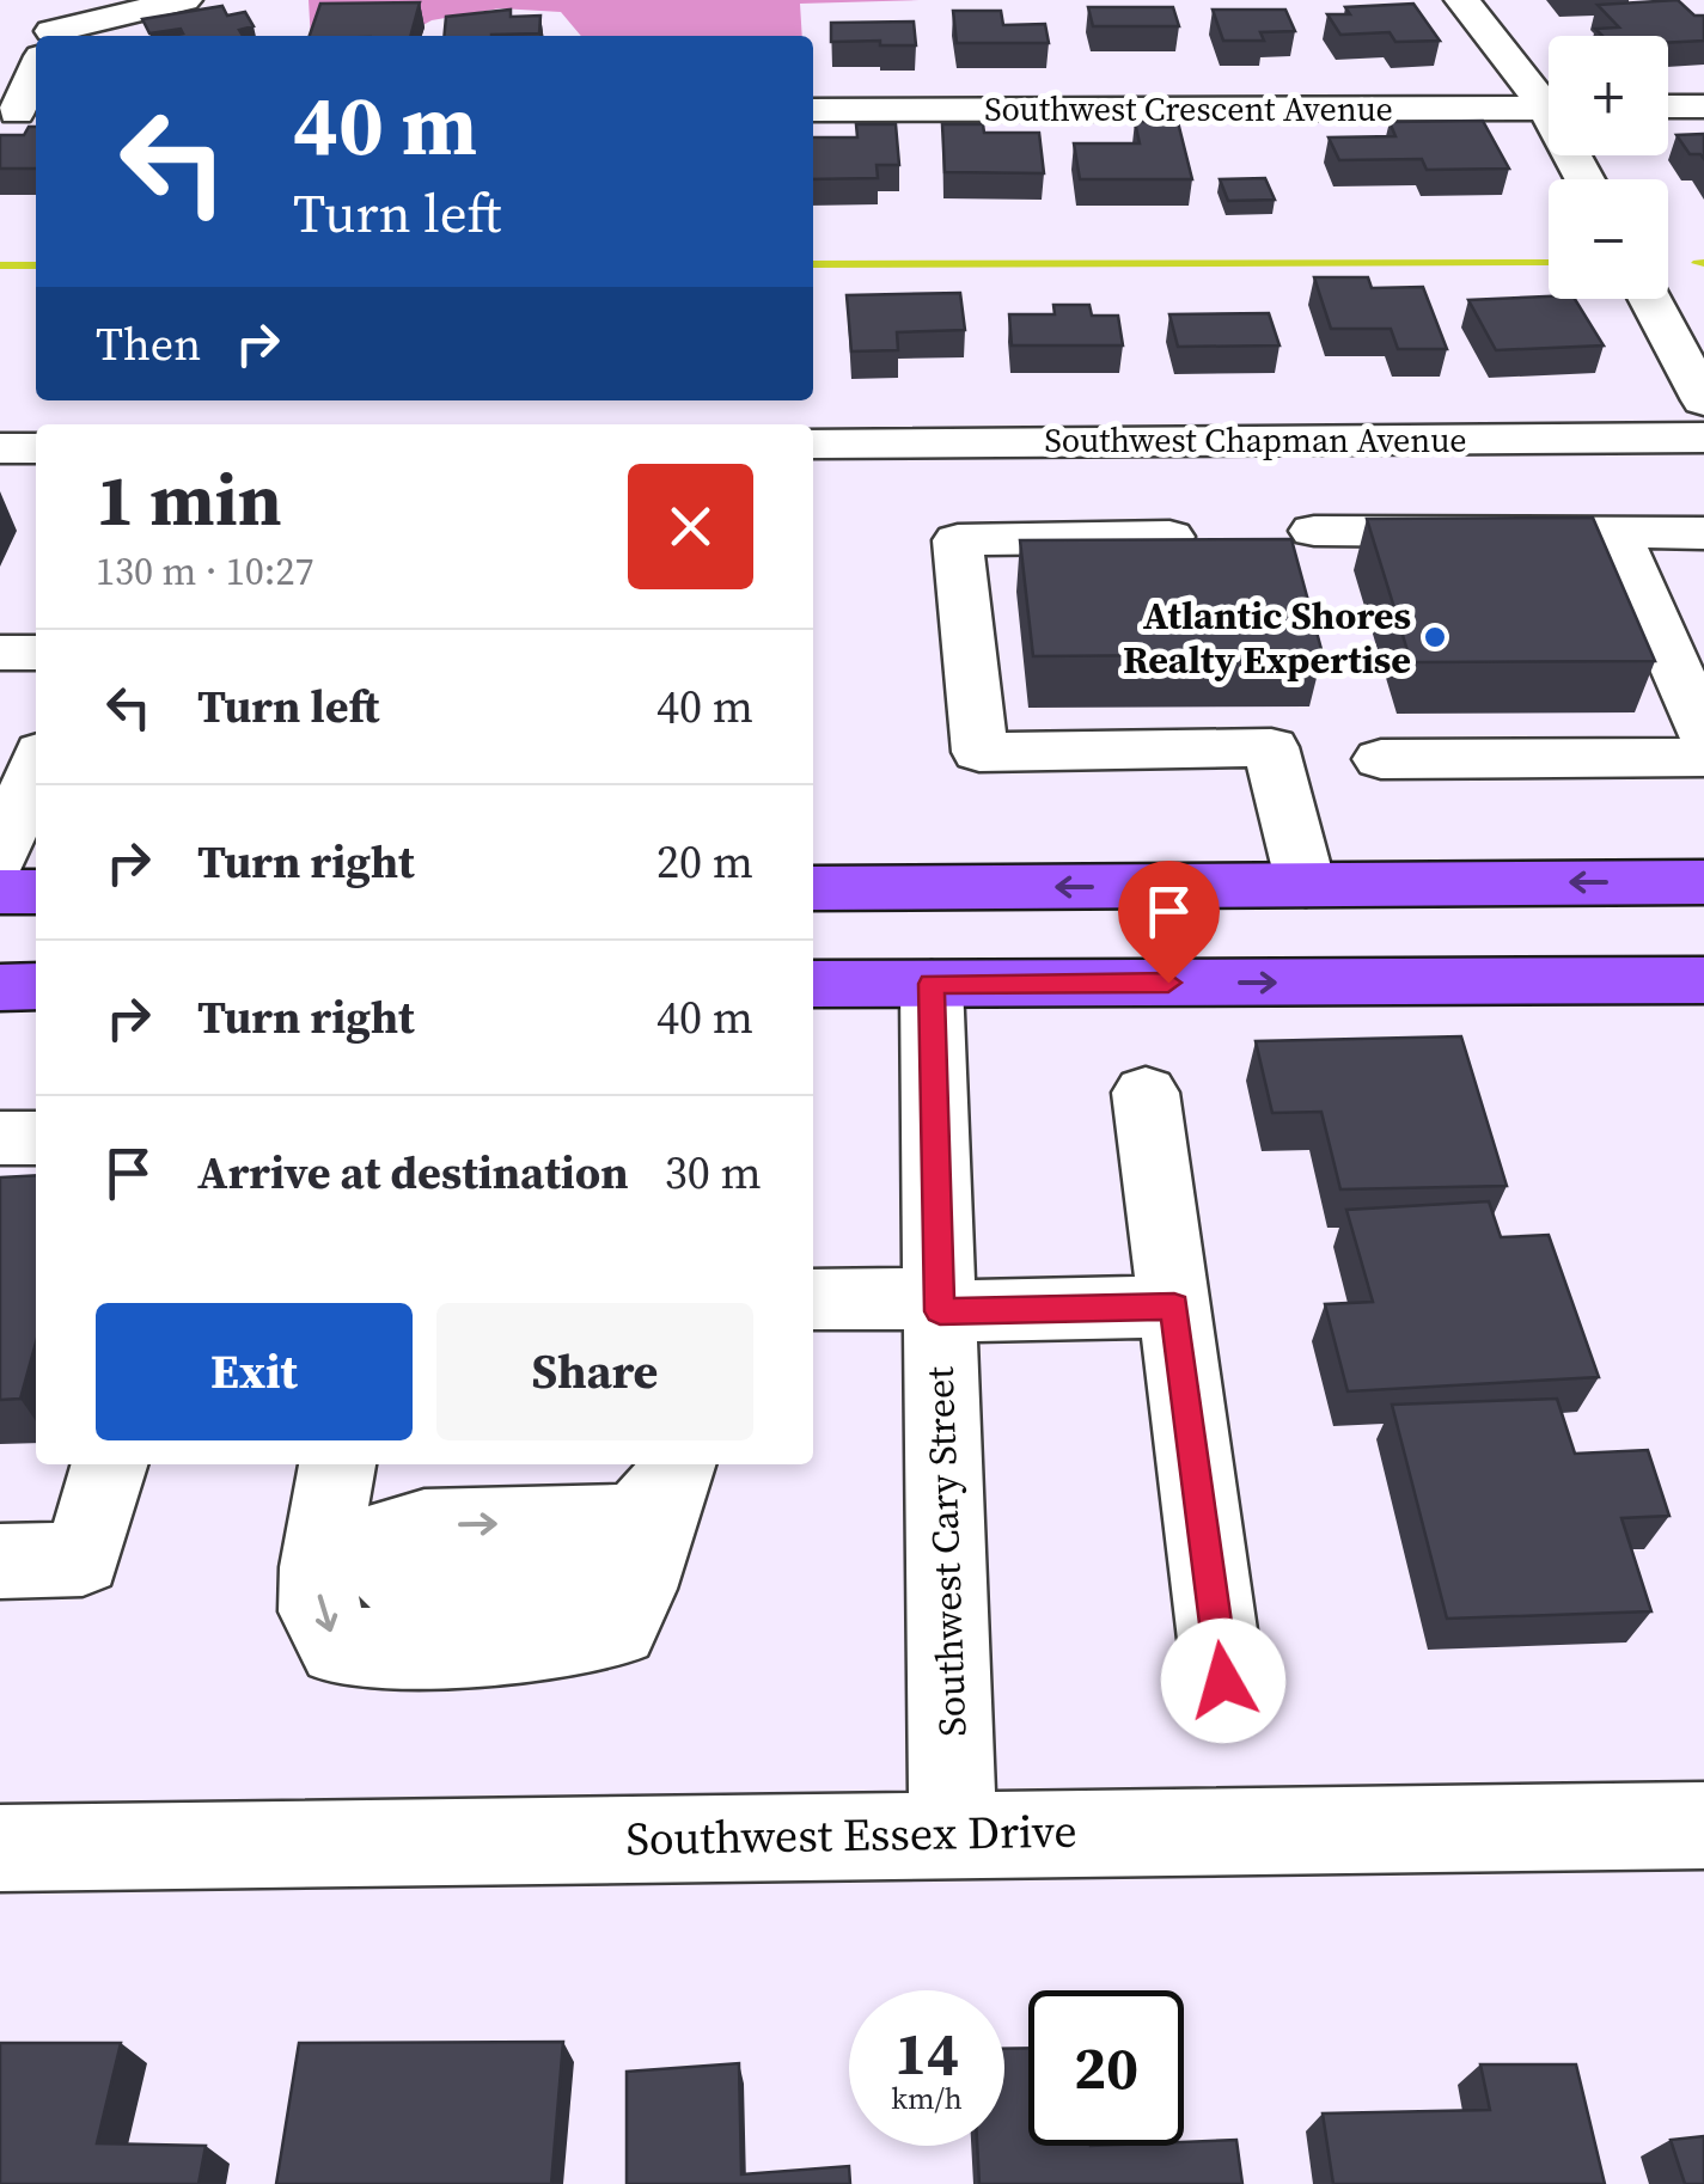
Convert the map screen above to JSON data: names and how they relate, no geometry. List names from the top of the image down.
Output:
{
  "streets": {
    "street": [
      "Southwest Crescent Avenue",
      "Southwest Chapman Avenue",
      "Southwest Cary Street",
      "Southwest Essex Drive"
    ]
  },
  "crossings": [
    ["Southwest Cary Street", "Southwest Essex Drive"]
  ],
  "places": ["Atlantic Shores Realty Expertise"],
  "page": {
    "map_buttons": ["+", "−"],
    "turn": ["40 m", "Turn left"],
    "then": "Then",
    "heading": ["1 min", "130 m · 10:27"],
    "list": [
      {
        "name": "Turn left",
        "value": "40 m"
      },
      {
        "name": "Turn right",
        "value": "20 m"
      },
      {
        "name": "Turn right",
        "value": "40 m"
      },
      {
        "name": "Arrive at destination",
        "value": "30 m"
      }
    ],
    "buttons": ["Exit", "Share"],
    "speed": "14 km/h",
    "limit": "20"
  }
}
